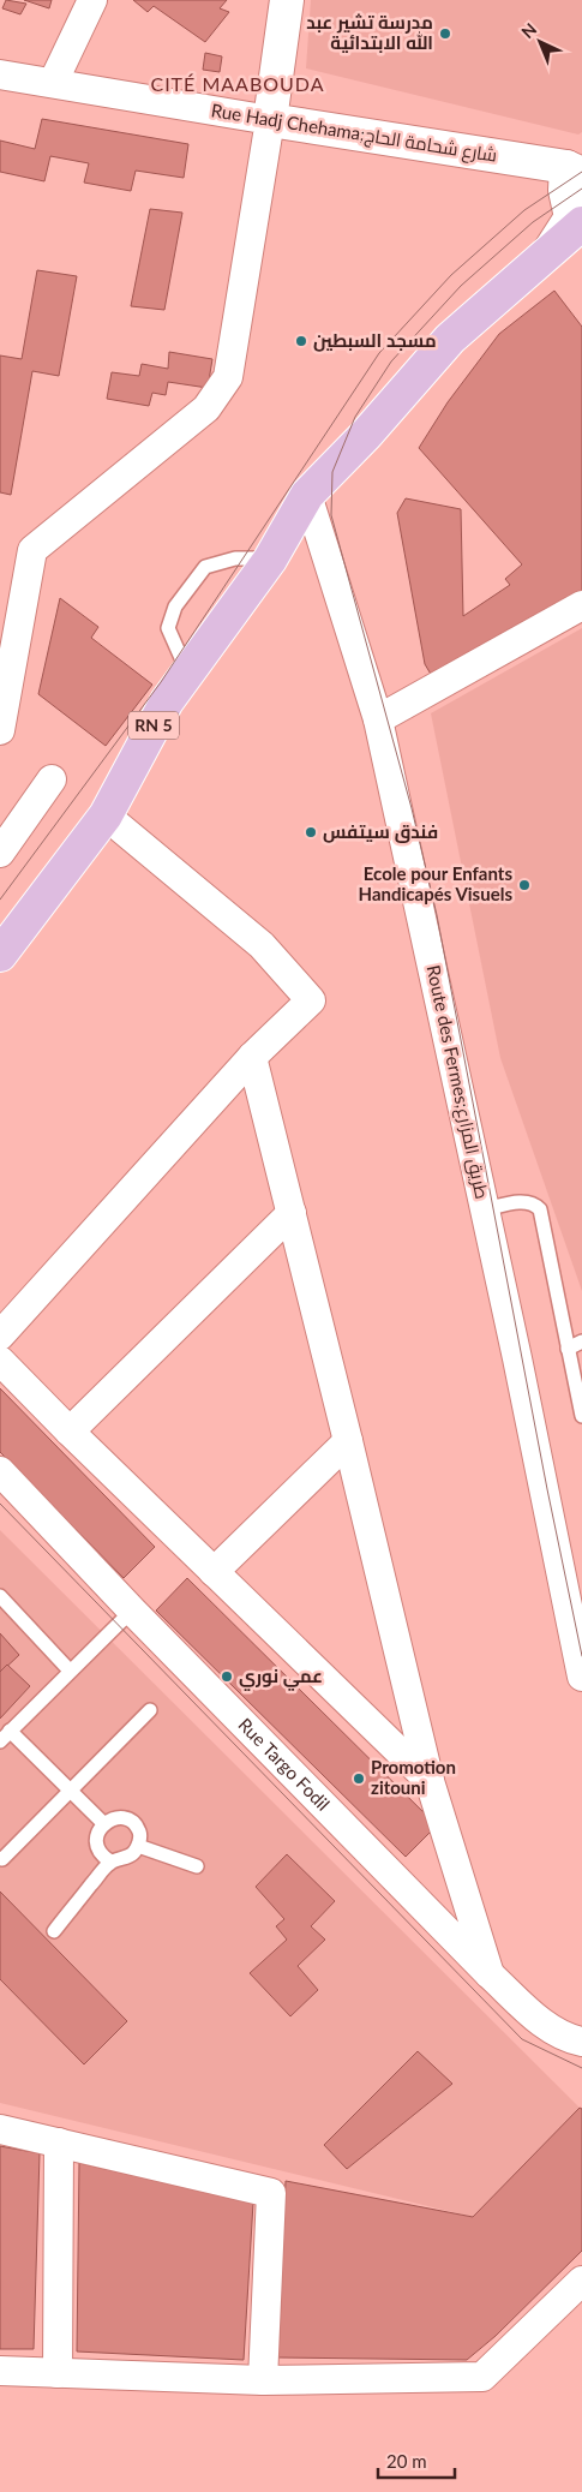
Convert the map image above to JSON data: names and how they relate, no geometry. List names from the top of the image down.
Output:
{
  "streets": {
    "main road": ["RN 5"],
    "street": ["Rue Hadj Chehama;شارع شحامة الحاج", "Route des Fermes;طريق المزارع", "Rue Targo Fodil"]
  },
  "crossings": [
    ["Rue Hadj Chehama;شارع شحامة الحاج", "RN 5"],
    ["RN 5", "Route des Fermes;طريق المزارع"]
  ],
  "districts": ["CITÉ MAABOUDA"],
  "places": [
    "مدرسة تشير عبد الله الابتدائية",
    "مسجد السبطين",
    "فندق سيتفس",
    "Ecole pour Enfants Handicapés Visuels",
    "عمي نوري",
    "Promotion zitouni"
  ],
  "scale_bar": "20 m",
  "north": "top left"
}
